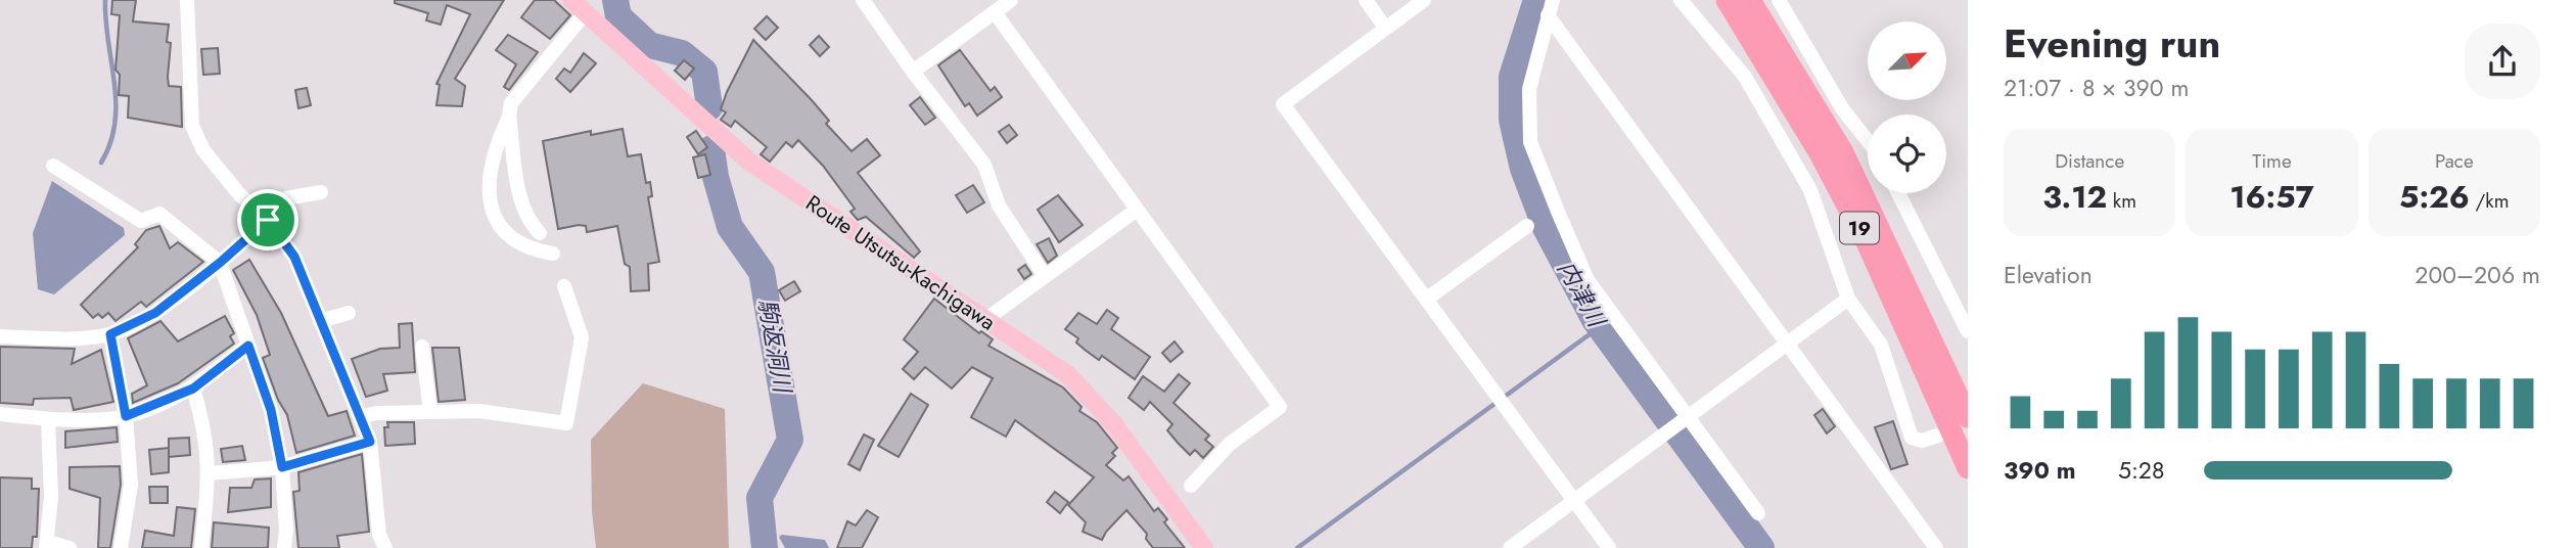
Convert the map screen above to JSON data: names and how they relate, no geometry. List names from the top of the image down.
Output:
{
  "streets": {
    "highway": ["19"],
    "main road": ["Route Utsutsu-Kachigawa"]
  },
  "water": ["内津川", "駒返洞川"],
  "north": "top right",
  "page": {
    "heading": ["Evening run", "21:07 · 8 × 390 m"],
    "stats": [
      ["Distance", "3.12 km"],
      ["Time", "16:57"],
      ["Pace", "5:26 /km"]
    ],
    "chart": ["Elevation", "200–206 m"],
    "list": [
      {
        "name": "390 m",
        "note": "5:28"
      }
    ]
  }
}
